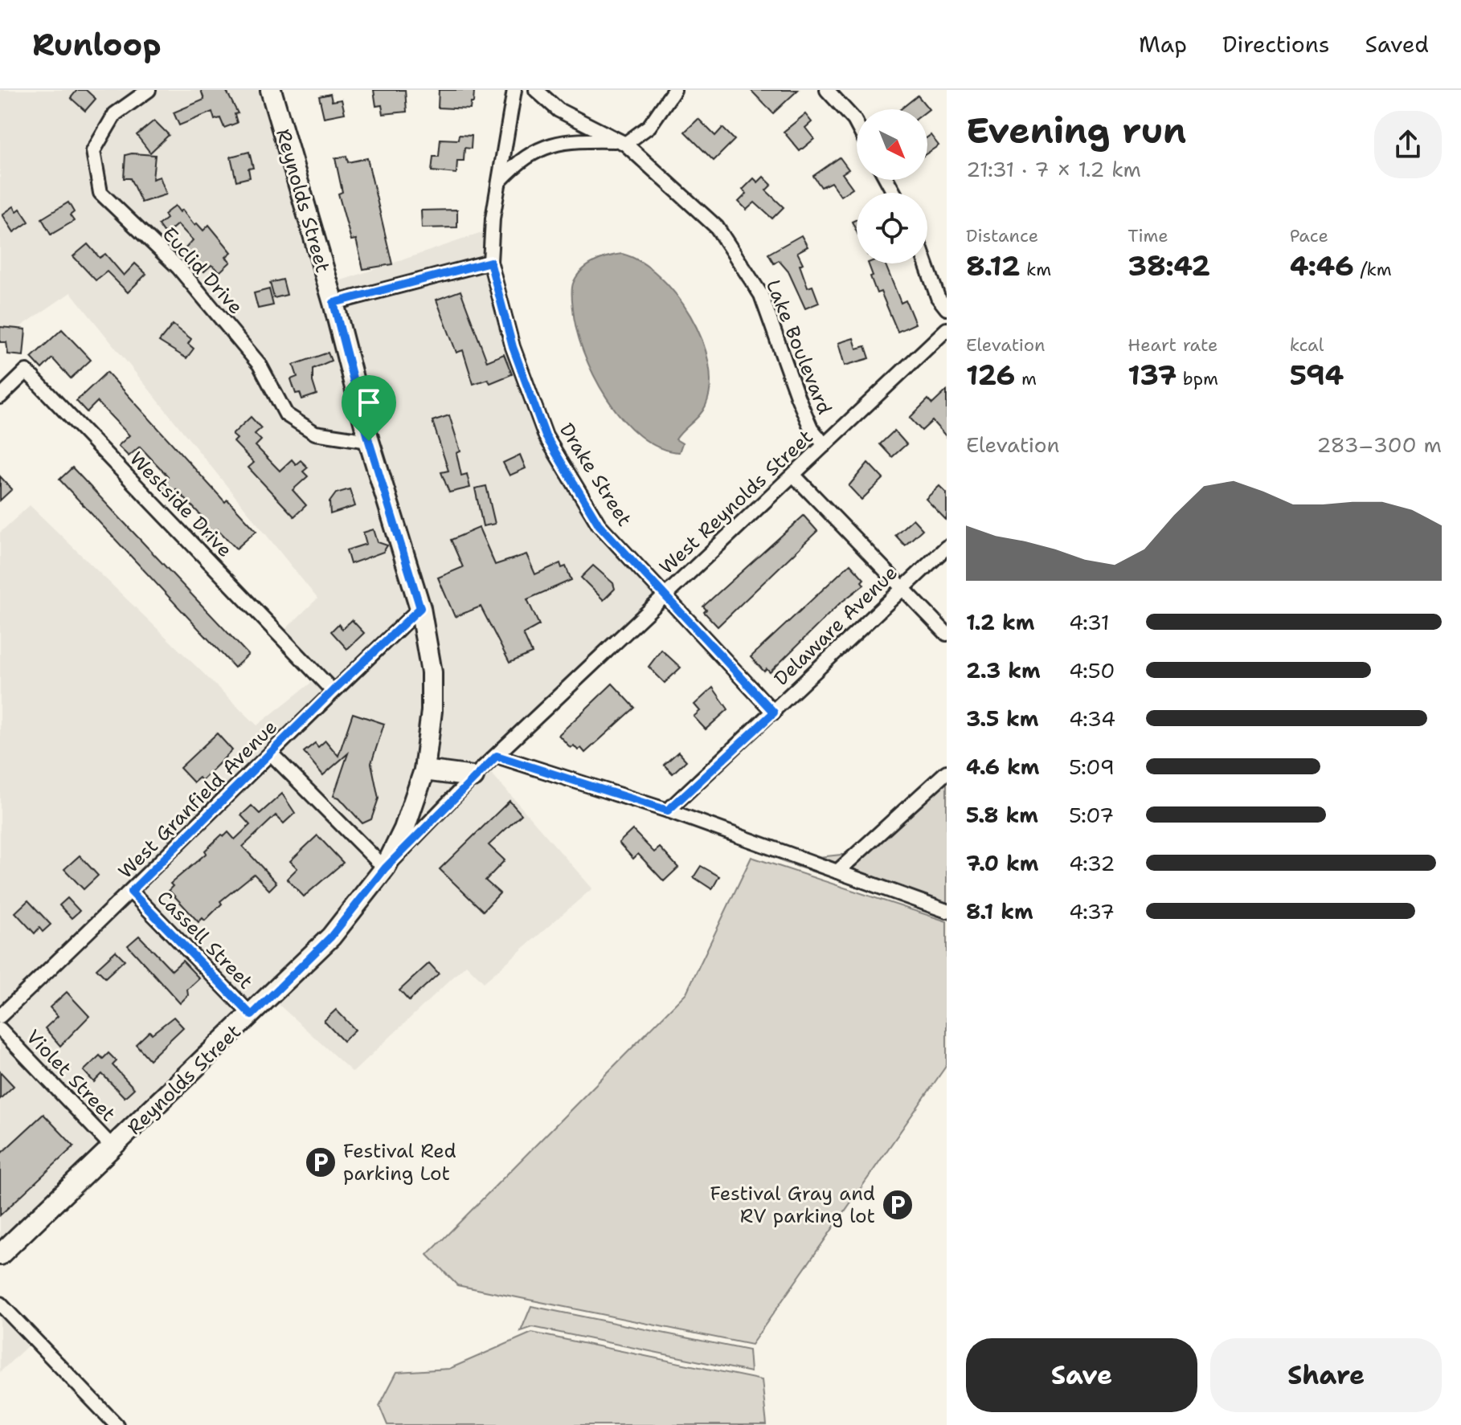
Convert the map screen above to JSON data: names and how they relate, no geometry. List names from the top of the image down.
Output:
{
  "streets": {
    "main road": ["Reynolds Street"],
    "street": [
      "Euclid Drive",
      "Lake Boulevard",
      "Drake Street",
      "West Reynolds Street",
      "Westside Drive",
      "Delaware Avenue",
      "West Granfield Avenue",
      "Cassell Street",
      "Violet Street"
    ]
  },
  "crossings": [
    ["Reynolds Street", "Euclid Drive"],
    ["Reynolds Street", "West Reynolds Street"],
    ["Reynolds Street", "West Granfield Avenue"],
    ["Reynolds Street", "Cassell Street"],
    ["Reynolds Street", "Violet Street"],
    ["Lake Boulevard", "West Reynolds Street"],
    ["Drake Street", "West Reynolds Street"],
    ["Drake Street", "Delaware Avenue"],
    ["Westside Drive", "West Granfield Avenue"],
    ["West Granfield Avenue", "Cassell Street"]
  ],
  "places": {
    "parking": ["Festival Red parking Lot", "Festival Gray and RV parking lot"]
  },
  "north": "bottom right",
  "page": {
    "header": "Runloop",
    "nav": ["Map", "Directions", "Saved"],
    "heading": ["Evening run", "21:31 · 7 × 1.2 km"],
    "stats": [
      ["Distance", "8.12 km"],
      ["Time", "38:42"],
      ["Pace", "4:46 /km"],
      ["Elevation", "126 m"],
      ["Heart rate", "137 bpm"],
      ["kcal", "594"]
    ],
    "chart": ["Elevation", "283–300 m"],
    "list": [
      {
        "name": "1.2 km",
        "note": "4:31"
      },
      {
        "name": "2.3 km",
        "note": "4:50"
      },
      {
        "name": "3.5 km",
        "note": "4:34"
      },
      {
        "name": "4.6 km",
        "note": "5:09"
      },
      {
        "name": "5.8 km",
        "note": "5:07"
      },
      {
        "name": "7.0 km",
        "note": "4:32"
      },
      {
        "name": "8.1 km",
        "note": "4:37"
      }
    ],
    "buttons": ["Save", "Share"]
  }
}
